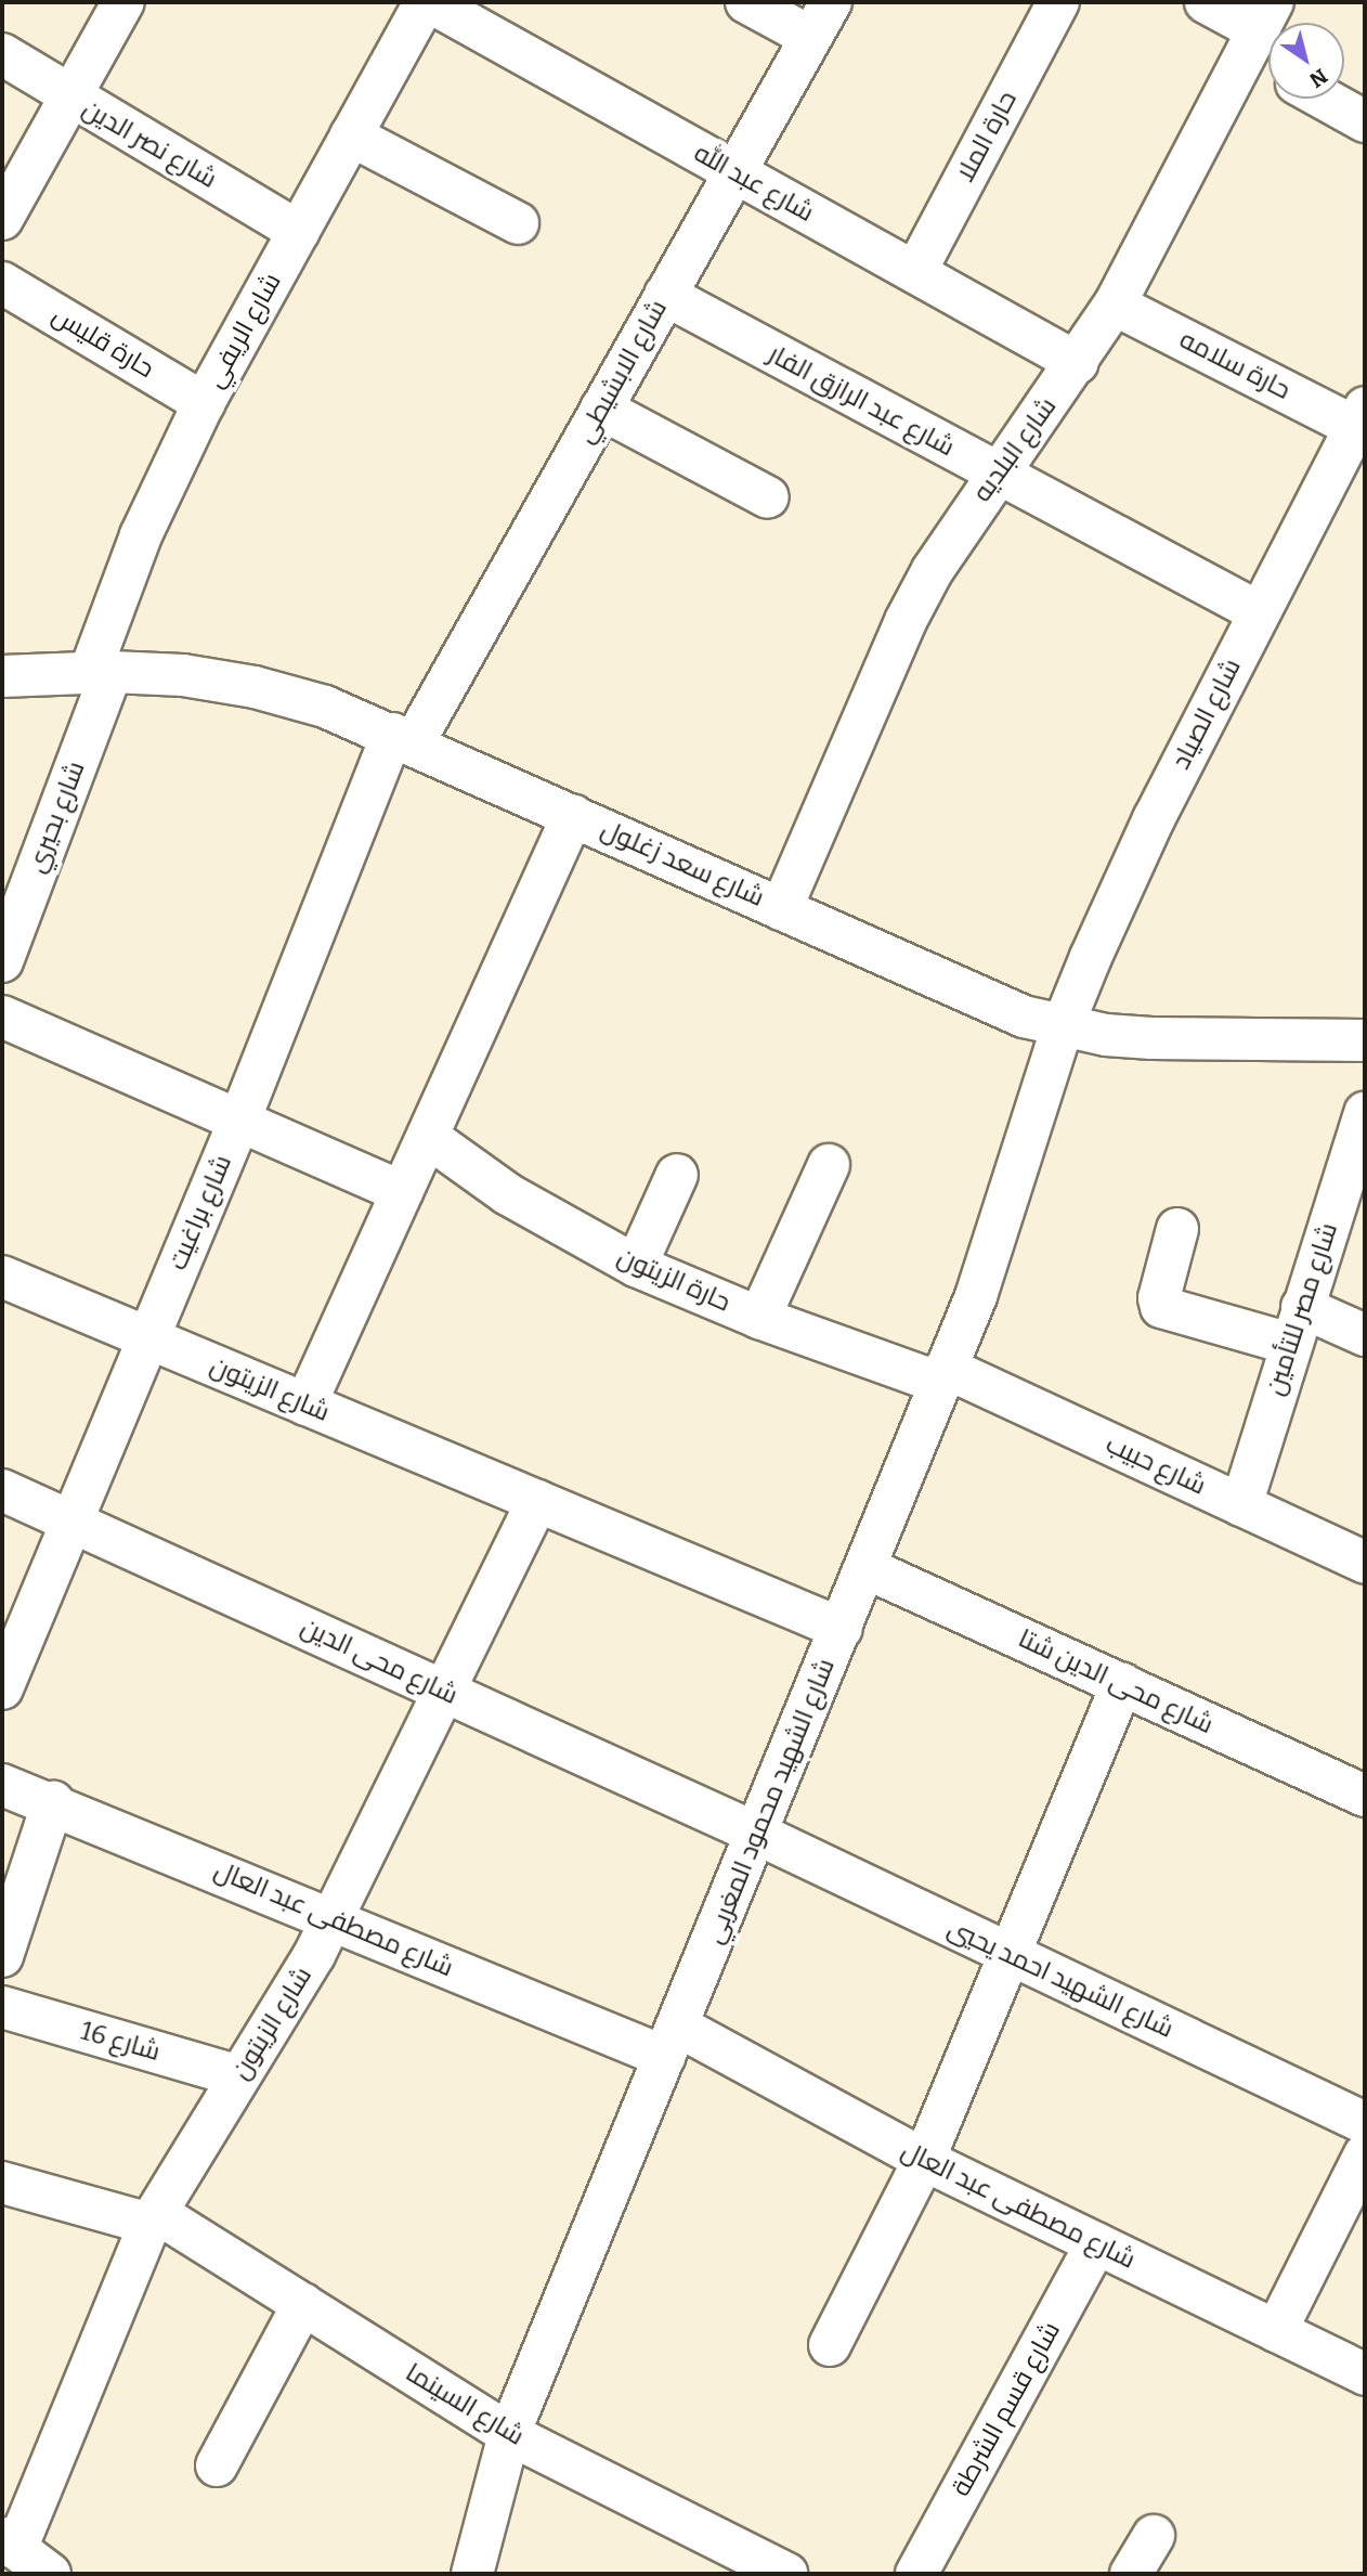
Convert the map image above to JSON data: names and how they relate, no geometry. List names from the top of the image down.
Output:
{
  "streets": {
    "street": [
      "حارة الملا",
      "شارع نصر الدين",
      "شارع عبد الله",
      "شارع الريفي",
      "حارة قليس",
      "حارة سلامه",
      "شارع الابشيطي",
      "شارع عبد الرازق الفار",
      "شارع البلديه",
      "شارع الصياد",
      "شارع بحيري",
      "شارع سعد زغلول",
      "شارع براغيت",
      "حارة الزيتون",
      "شارع مصر للتأمين",
      "شارع الزيتون",
      "شارع حبيب",
      "شارع محى الدين",
      "شارع محى الدين شتا",
      "شارع الشهيد محمود المغربي",
      "شارع مصطفى عبد العال",
      "شارع الشهيد احمد يحيي",
      "شارع 16",
      "شارع السينما",
      "شارع قسم الشرطة"
    ]
  },
  "crossings": [
    ["حارة الملا", "شارع عبد الله"],
    ["شارع نصر الدين", "شارع الريفي"],
    ["شارع عبد الله", "شارع الابشيطي"],
    ["شارع عبد الله", "شارع البلديه"],
    ["شارع الريفي", "حارة قليس"],
    ["شارع الريفي", "شارع بحيري"],
    ["شارع الريفي", "شارع سعد زغلول"],
    ["حارة سلامه", "شارع البلديه"],
    ["حارة سلامه", "شارع الصياد"],
    ["شارع الابشيطي", "شارع عبد الرازق الفار"],
    ["شارع الابشيطي", "شارع سعد زغلول"],
    ["شارع الابشيطي", "شارع براغيت"],
    ["شارع عبد الرازق الفار", "شارع البلديه"],
    ["شارع عبد الرازق الفار", "شارع الصياد"],
    ["شارع البلديه", "شارع سعد زغلول"],
    ["شارع الصياد", "شارع سعد زغلول"],
    ["شارع الصياد", "شارع الشهيد محمود المغربي"],
    ["شارع بحيري", "شارع سعد زغلول"],
    ["شارع سعد زغلول", "شارع براغيت"],
    ["شارع سعد زغلول", "شارع الشهيد محمود المغربي"],
    ["شارع براغيت", "شارع الزيتون"],
    ["شارع براغيت", "شارع محى الدين"],
    ["حارة الزيتون", "شارع حبيب"],
    ["حارة الزيتون", "شارع الشهيد محمود المغربي"],
    ["شارع مصر للتأمين", "شارع حبيب"],
    ["شارع الزيتون", "شارع محى الدين"],
    ["شارع الزيتون", "شارع الشهيد محمود المغربي"],
    ["شارع الزيتون", "شارع مصطفى عبد العال"],
    ["شارع الزيتون", "شارع 16"],
    ["شارع الزيتون", "شارع السينما"],
    ["شارع حبيب", "شارع الشهيد محمود المغربي"],
    ["شارع محى الدين", "شارع الشهيد محمود المغربي"],
    ["شارع محى الدين", "شارع الشهيد احمد يحيي"],
    ["شارع محى الدين شتا", "شارع الشهيد محمود المغربي"],
    ["شارع الشهيد محمود المغربي", "شارع مصطفى عبد العال"],
    ["شارع الشهيد محمود المغربي", "شارع الشهيد احمد يحيي"],
    ["شارع الشهيد محمود المغربي", "شارع السينما"],
    ["شارع مصطفى عبد العال", "شارع قسم الشرطة"]
  ],
  "north": "bottom right"
}
